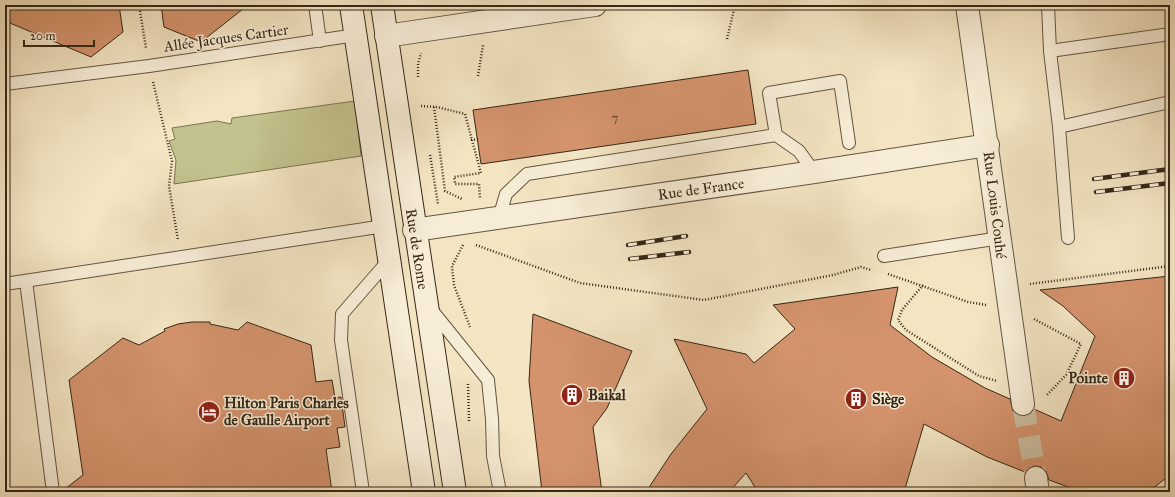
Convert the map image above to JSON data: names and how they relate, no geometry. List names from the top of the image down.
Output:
{
  "streets": {
    "street": ["Rue de France", "Rue Louis Couhé", "Rue de Rome"],
    "lane": ["Allée Jacques Cartier"]
  },
  "crossings": [
    ["Allée Jacques Cartier", "Rue de Rome"],
    ["Rue de France", "Rue Louis Couhé"],
    ["Rue de France", "Rue de Rome"]
  ],
  "places": {
    "building": ["Pointe", "Baikal", "Siège"],
    "hotel": ["Hilton Paris Charles de Gaulle Airport"]
  },
  "house_numbers": ["7"],
  "scale_bar": "20 m"
}
